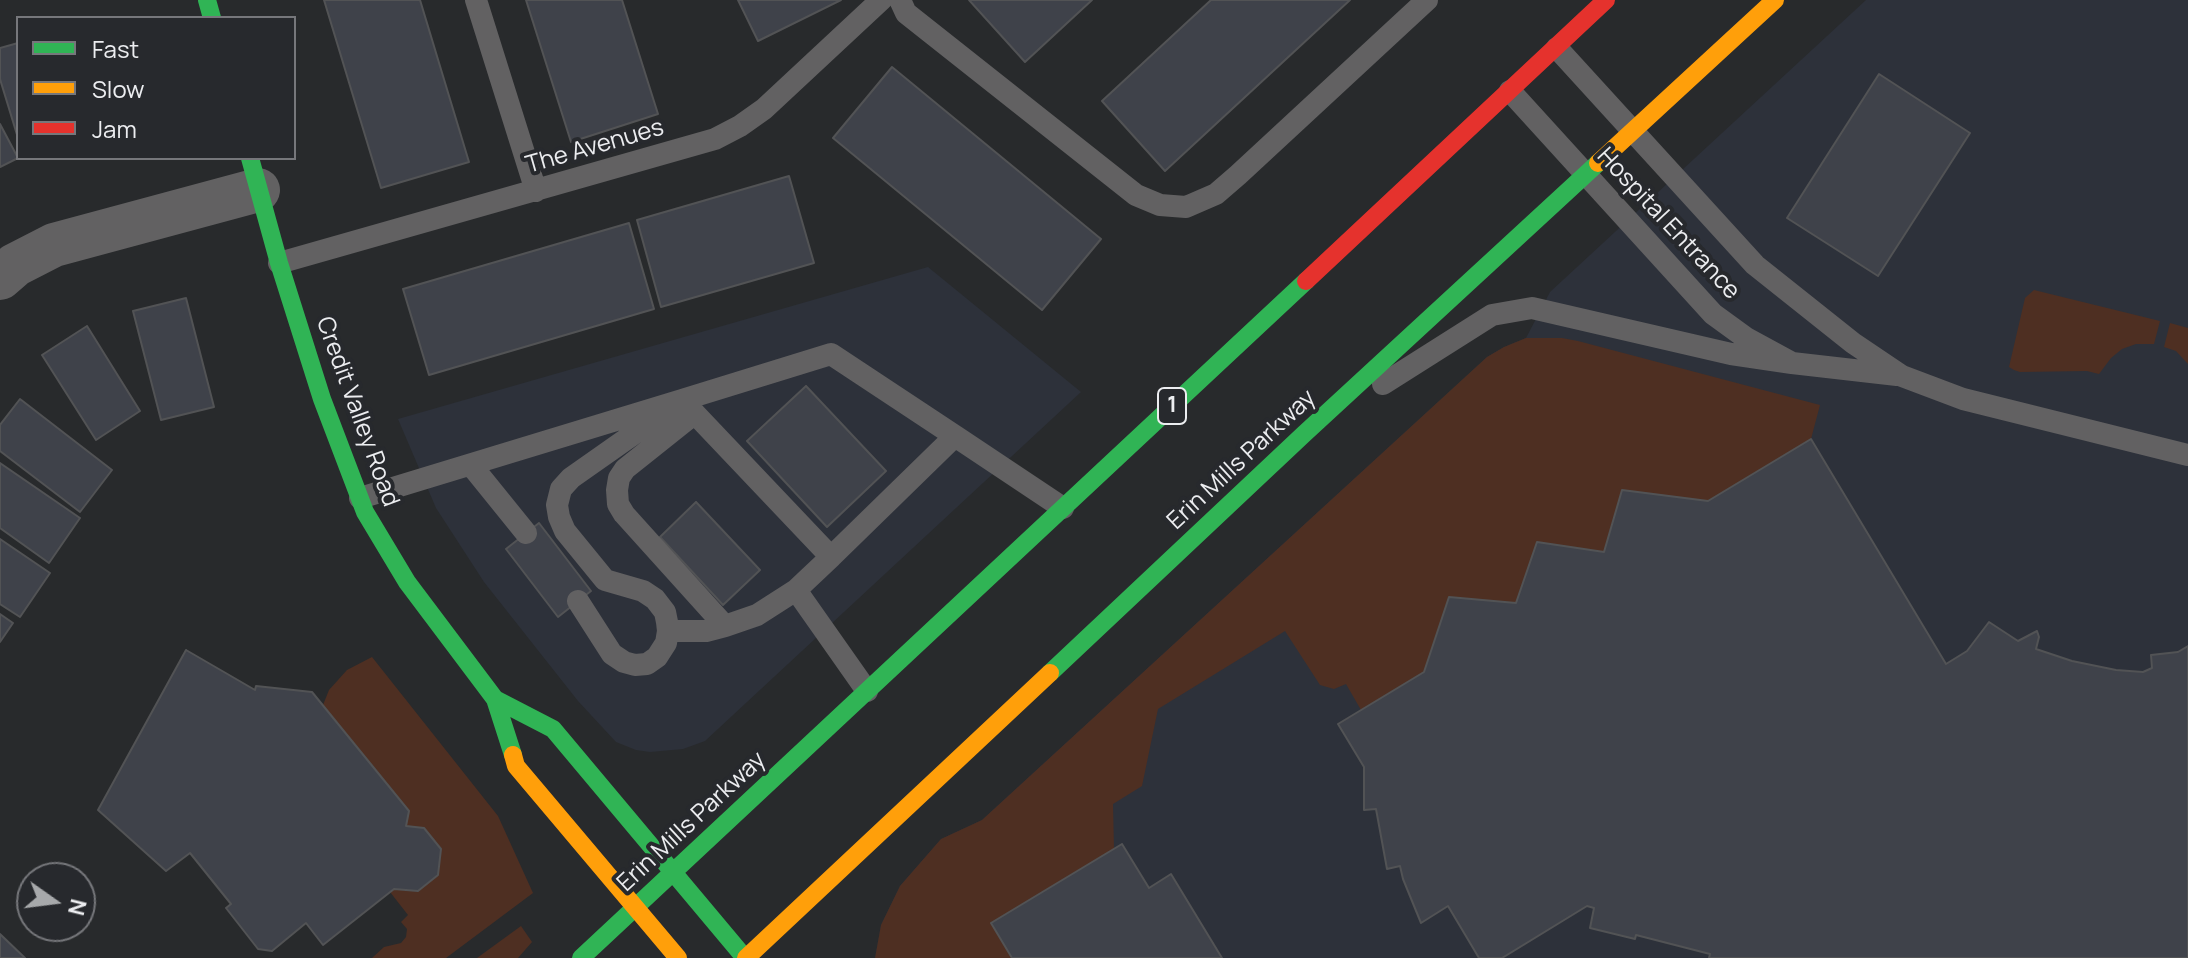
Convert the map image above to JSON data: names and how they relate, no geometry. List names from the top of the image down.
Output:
{
  "streets": {
    "main road": ["1", "Credit Valley Road", "Erin Mills Parkway"],
    "lane": ["The Avenues", "Hospital Entrance"]
  },
  "crossings": [
    ["The Avenues", "Credit Valley Road"],
    ["Hospital Entrance", "Erin Mills Parkway"],
    ["Credit Valley Road", "Erin Mills Parkway"]
  ],
  "legend": ["Fast", "Slow", "Jam"],
  "north": "right"
}
